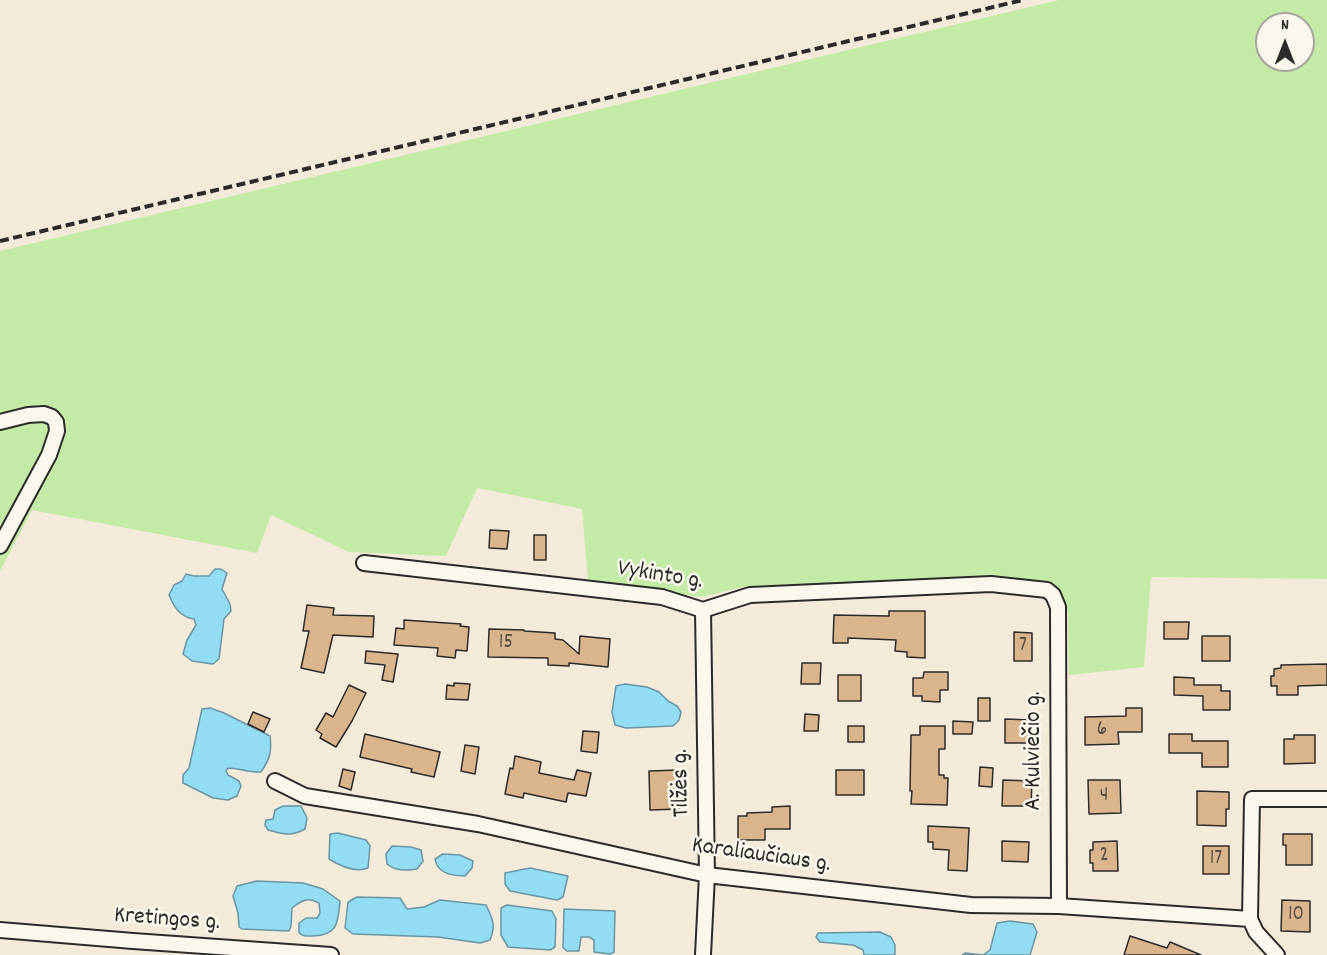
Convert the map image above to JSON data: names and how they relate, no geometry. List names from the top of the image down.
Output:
{
  "streets": {
    "street": [
      "Vykinto g.",
      "A. Kulviečio g.",
      "Tilžės g.",
      "Karaliaučiaus g.",
      "Kretingos g."
    ]
  },
  "crossings": [
    ["Vykinto g.", "A. Kulviečio g."],
    ["Vykinto g.", "Tilžės g."],
    ["A. Kulviečio g.", "Karaliaučiaus g."],
    ["Tilžės g.", "Karaliaučiaus g."]
  ],
  "house_numbers": [
    "15",
    "7",
    "6",
    "4",
    "2",
    "17",
    "10"
  ],
  "north": "top"
}
